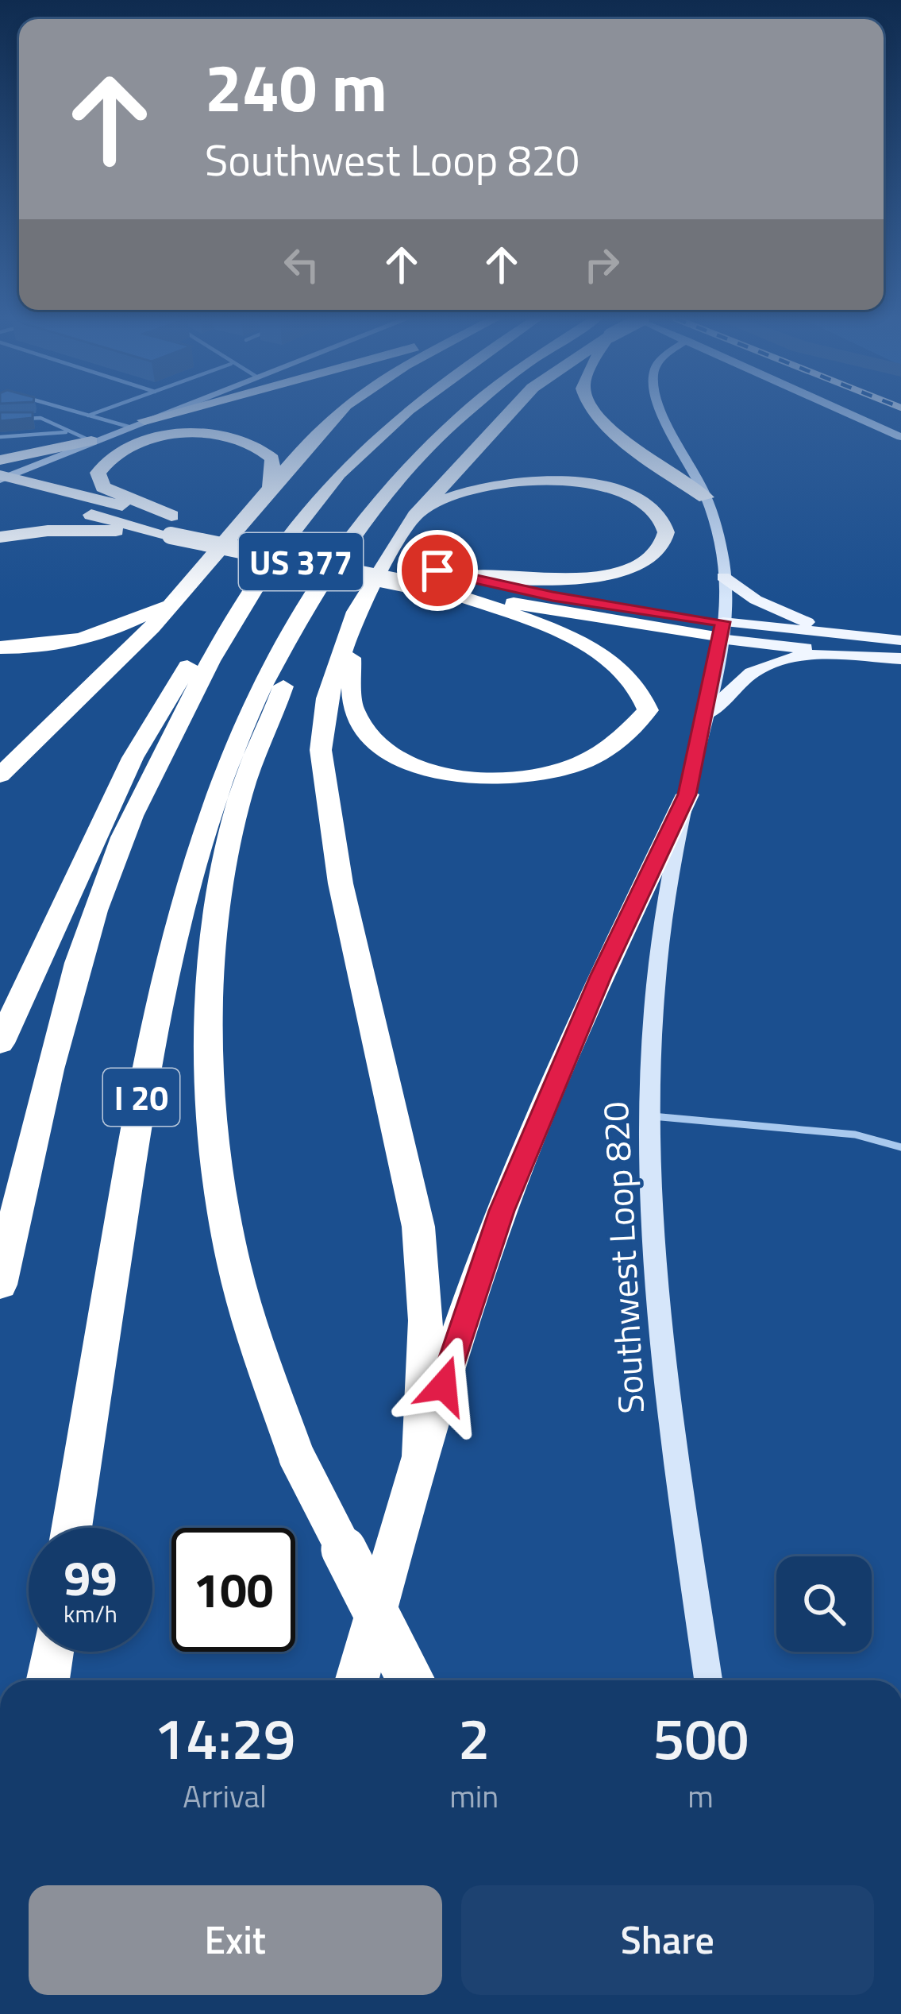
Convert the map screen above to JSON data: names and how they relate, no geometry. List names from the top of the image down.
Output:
{
  "streets": {
    "highway": ["US 377", "I 20"],
    "street": ["Southwest Loop 820"]
  },
  "crossings": [
    ["US 377", "Southwest Loop 820"]
  ],
  "page": {
    "turn": ["240 m", "Southwest Loop 820"],
    "speed": "99 km/h",
    "limit": "100",
    "eta": [
      "14:29",
      "Arrival",
      "2",
      "min",
      "500",
      "m"
    ],
    "buttons": ["Exit", "Share"]
  }
}
